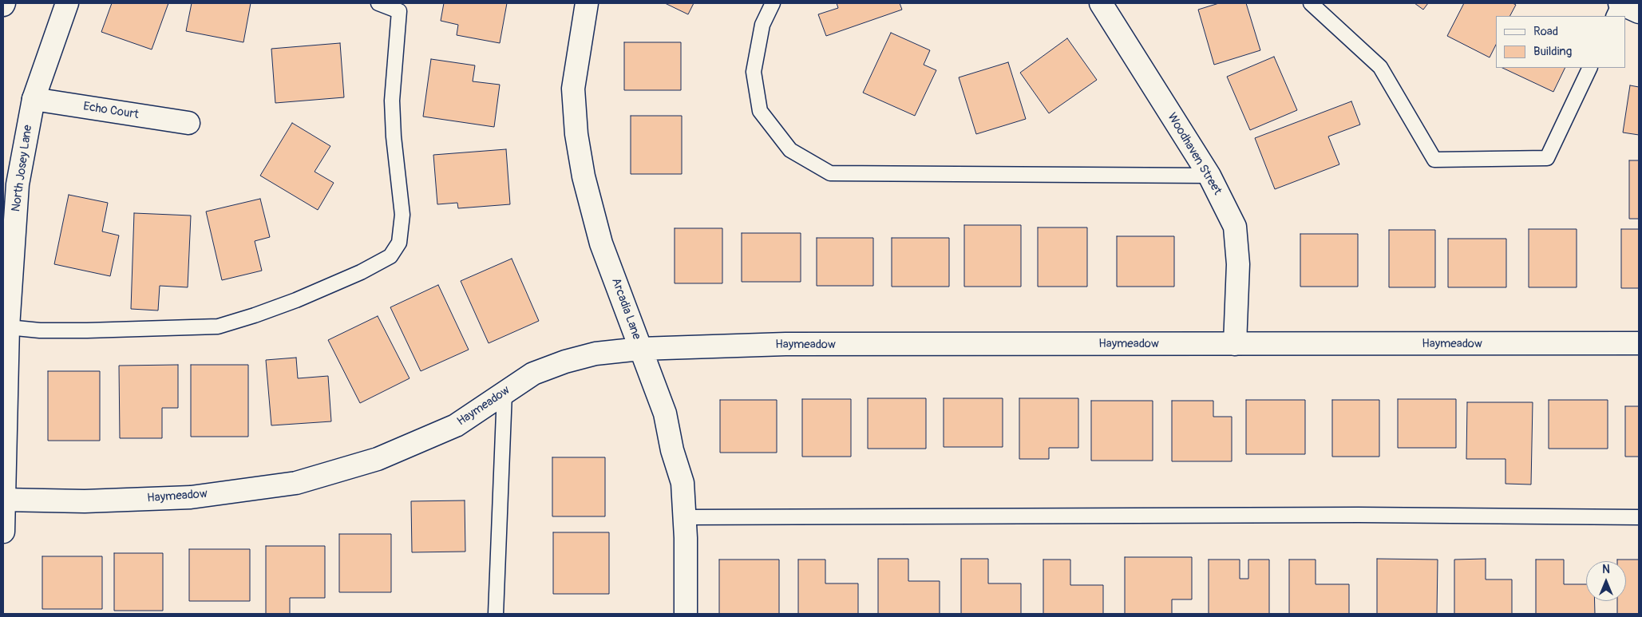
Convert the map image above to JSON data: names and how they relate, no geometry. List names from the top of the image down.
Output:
{
  "streets": {
    "street": [
      "Echo Court",
      "Woodhaven Street",
      "North Josey Lane",
      "Arcadia Lane",
      "Haymeadow"
    ]
  },
  "crossings": [
    ["Echo Court", "North Josey Lane"],
    ["Woodhaven Street", "Haymeadow"],
    ["North Josey Lane", "Haymeadow"],
    ["Arcadia Lane", "Haymeadow"]
  ],
  "legend": ["Road", "Building"],
  "north": "top"
}
